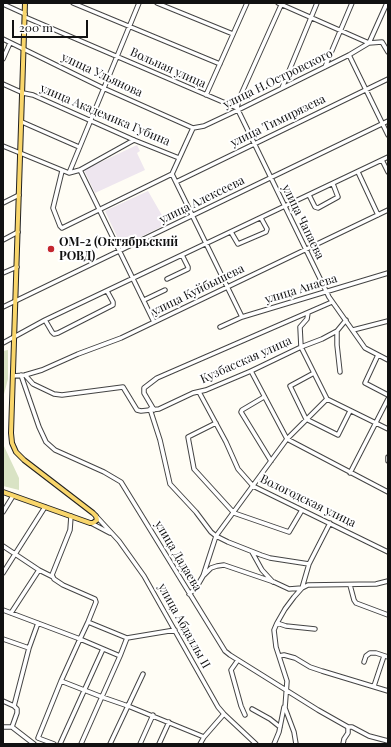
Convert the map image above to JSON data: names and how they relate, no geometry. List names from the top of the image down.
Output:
{
  "streets": {
    "street": [
      "Вольная улица",
      "улица Ульянова",
      "улица Н.Островского",
      "улица Академика Губина",
      "улица Тимирязева",
      "улица Алексеева",
      "улица Чапаева",
      "улица Анаева",
      "улица Куйбышева",
      "Кузбасская улица",
      "Вологодская улица",
      "улица Дадаева",
      "улица Абдаллы II"
    ]
  },
  "crossings": [
    ["Вольная улица", "улица Н.Островского"],
    ["Вольная улица", "улица Чапаева"],
    ["улица Ульянова", "улица Н.Островского"],
    ["улица Н.Островского", "улица Чапаева"],
    ["улица Тимирязева", "улица Чапаева"],
    ["улица Алексеева", "улица Чапаева"],
    ["улица Чапаева", "улица Анаева"],
    ["улица Чапаева", "улица Куйбышева"],
    ["улица Чапаева", "Кузбасская улица"],
    ["улица Куйбышева", "улица Дадаева"],
    ["Кузбасская улица", "Вологодская улица"]
  ],
  "places": ["ОМ-2 (Октябрьский РОВД)"],
  "scale_bar": "200 m"
}
